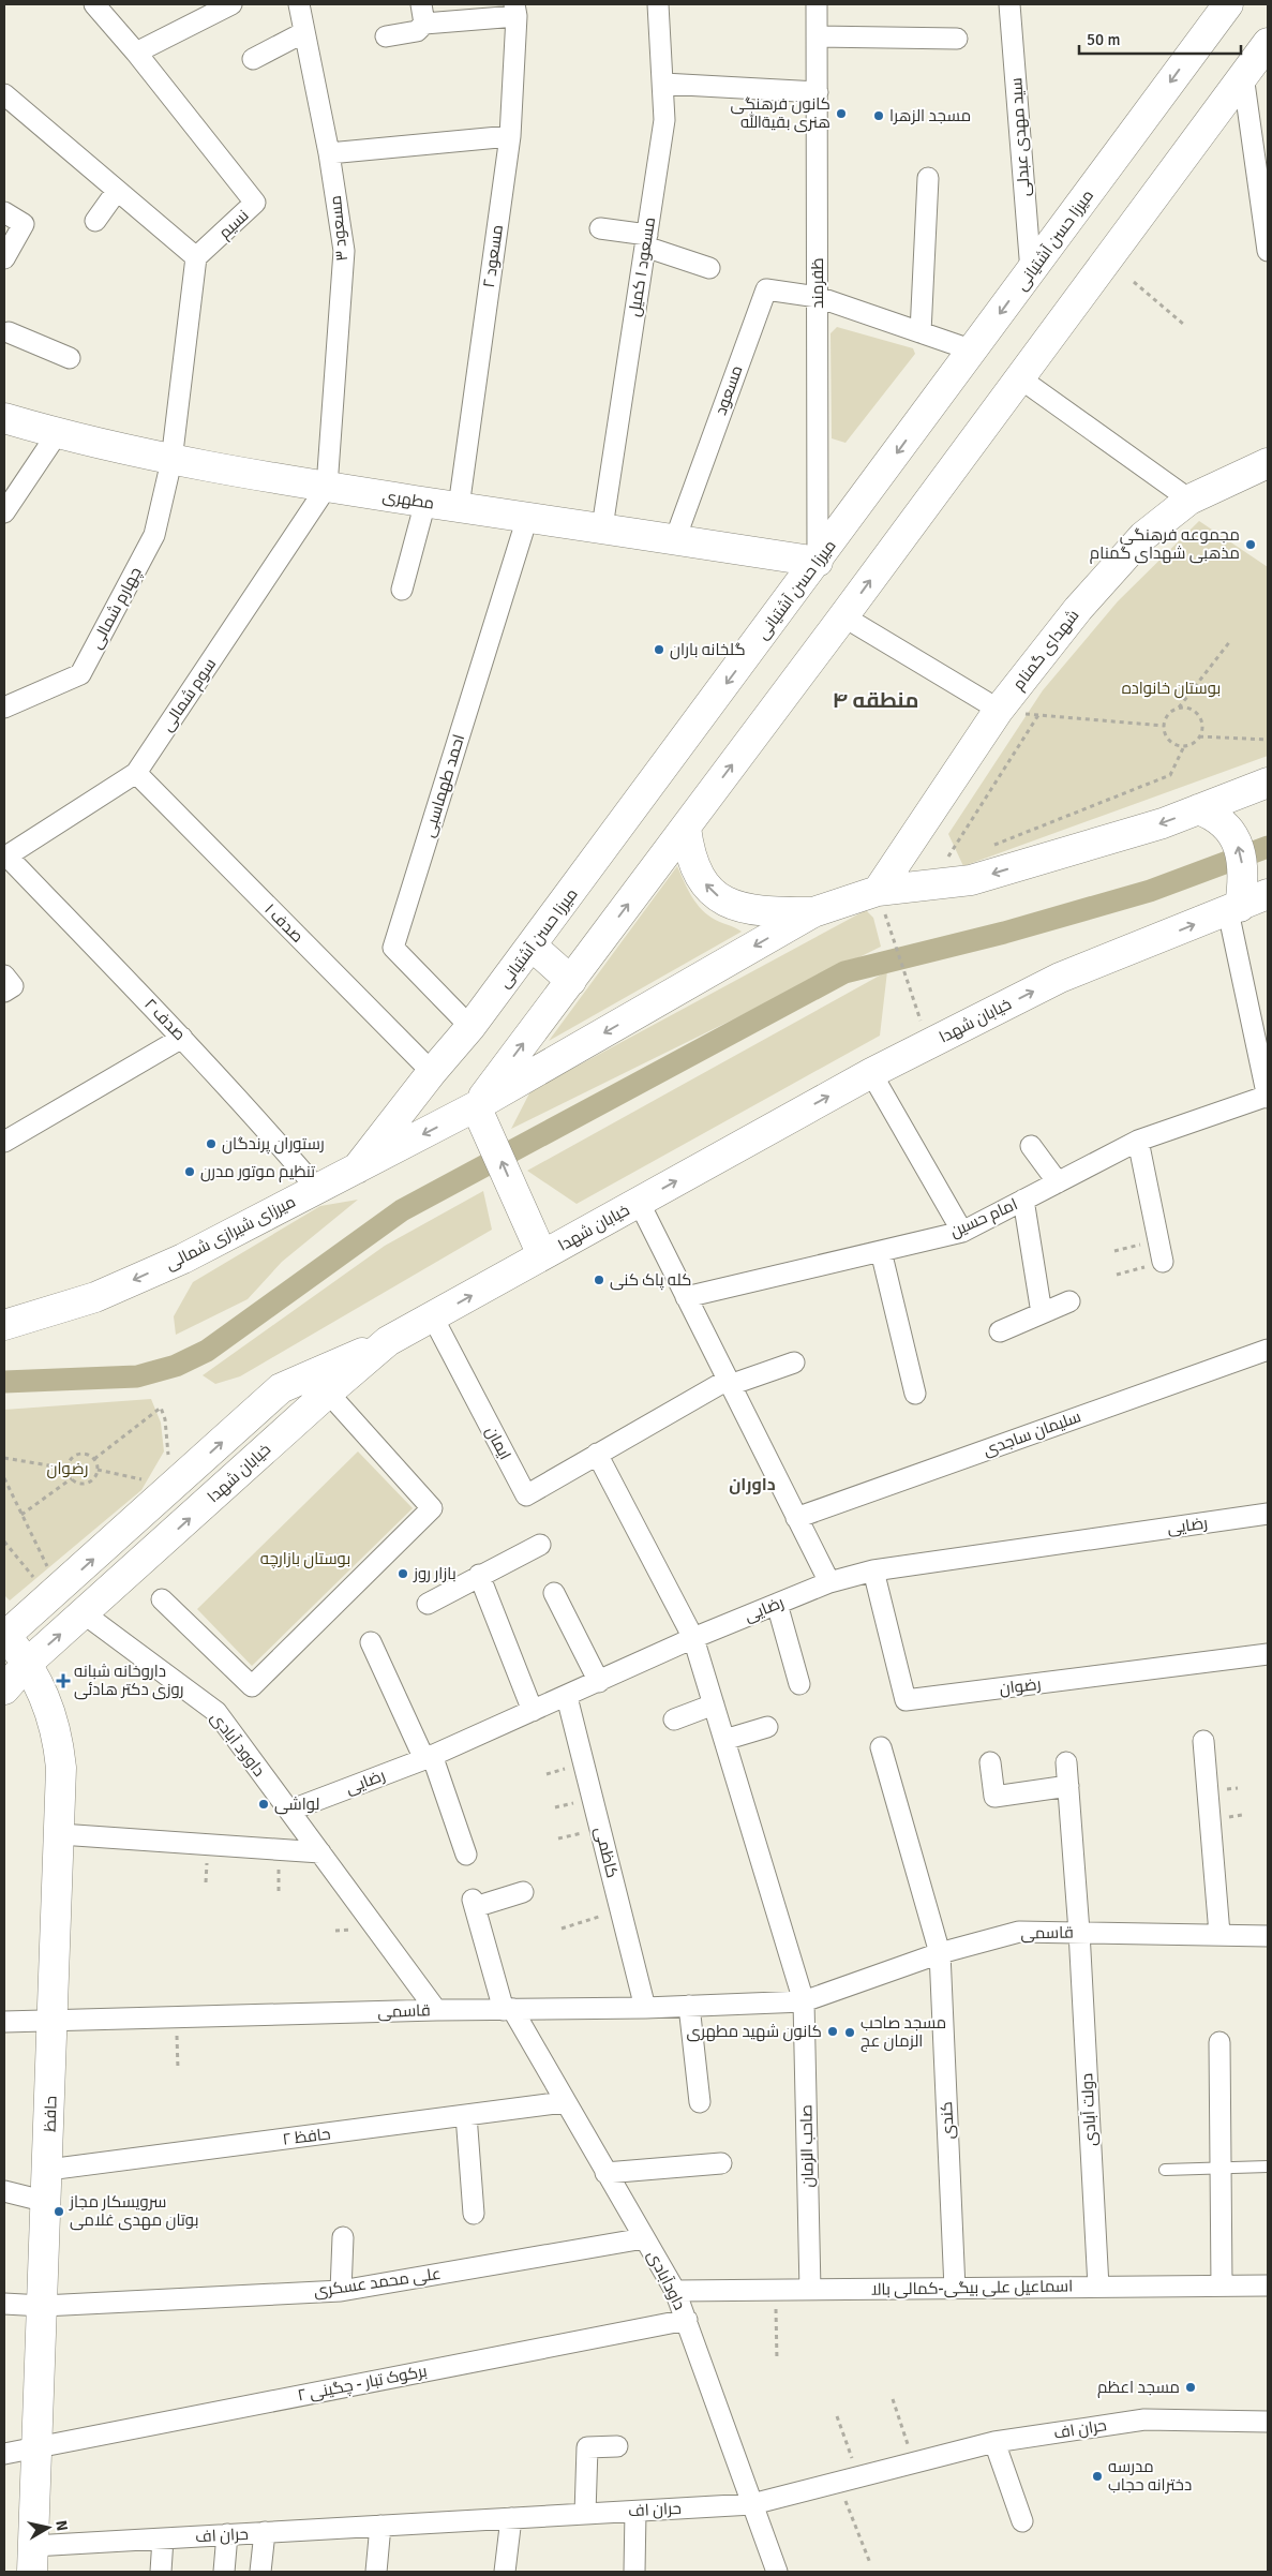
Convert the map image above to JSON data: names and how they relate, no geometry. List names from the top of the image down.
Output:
{
  "streets": {
    "main road": [
      "میرزا حسن آشتیانی",
      "مطهری",
      "شهدای گمنام",
      "خیابان شهدا",
      "میرزای شیرازی شمالی",
      "حافظ"
    ],
    "street": [
      "سید مهدی عبدلی",
      "نسیم",
      "مسعود ۳",
      "مسعود ۲",
      "مسعود ۱ کمیل",
      "ظفرمند",
      "مسعود",
      "چهارم شمالی",
      "سوم شمالی",
      "احمد طهماسبی",
      "صدف ۱",
      "صدف ۲",
      "امام حسین",
      "سلیمان ساجدی",
      "ایمان",
      "رضایی",
      "رضوان",
      "داوود آبادی",
      "کاظمی",
      "قاسمی",
      "دولت آبادی",
      "کندی",
      "حافظ ۲",
      "صاحب الزمان",
      "داودآبادی",
      "علی محمد عسکری",
      "اسماعیل علی بیگی-کمالی بالا",
      "برکوک تبار - چگینی ۲",
      "حران اف"
    ]
  },
  "crossings": [
    ["سید مهدی عبدلی", "میرزا حسن آشتیانی"],
    ["مسعود ۳", "مطهری"],
    ["مسعود ۳", "سوم شمالی"],
    ["میرزا حسن آشتیانی", "ظفرمند"],
    ["میرزا حسن آشتیانی", "مطهری"],
    ["میرزا حسن آشتیانی", "احمد طهماسبی"],
    ["میرزا حسن آشتیانی", "صدف ۱"],
    ["میرزا حسن آشتیانی", "میرزای شیرازی شمالی"],
    ["مسعود ۲", "مطهری"],
    ["مسعود ۱ کمیل", "مطهری"],
    ["ظفرمند", "مسعود"],
    ["ظفرمند", "مطهری"],
    ["مسعود", "مطهری"],
    ["مطهری", "چهارم شمالی"],
    ["مطهری", "سوم شمالی"],
    ["مطهری", "احمد طهماسبی"],
    ["سوم شمالی", "صدف ۱"],
    ["سوم شمالی", "صدف ۲"],
    ["صدف ۲", "میرزای شیرازی شمالی"],
    ["خیابان شهدا", "امام حسین"],
    ["خیابان شهدا", "ایمان"],
    ["خیابان شهدا", "داوود آبادی"],
    ["خیابان شهدا", "حافظ"],
    ["رضایی", "رضوان"],
    ["رضایی", "داوود آبادی"],
    ["رضایی", "کاظمی"],
    ["داوود آبادی", "قاسمی"],
    ["کاظمی", "قاسمی"],
    ["قاسمی", "دولت آبادی"],
    ["قاسمی", "حافظ"],
    ["قاسمی", "کندی"],
    ["قاسمی", "صاحب الزمان"],
    ["قاسمی", "داودآبادی"],
    ["دولت آبادی", "اسماعیل علی بیگی-کمالی بالا"],
    ["حافظ", "حافظ ۲"],
    ["حافظ", "علی محمد عسکری"],
    ["حافظ", "برکوک تبار - چگینی ۲"],
    ["حافظ", "حران اف"],
    ["کندی", "اسماعیل علی بیگی-کمالی بالا"],
    ["حافظ ۲", "داودآبادی"],
    ["صاحب الزمان", "اسماعیل علی بیگی-کمالی بالا"],
    ["داودآبادی", "علی محمد عسکری"],
    ["داودآبادی", "اسماعیل علی بیگی-کمالی بالا"],
    ["داودآبادی", "برکوک تبار - چگینی ۲"],
    ["داودآبادی", "حران اف"]
  ],
  "districts": ["منطقه ۴", "داوران"],
  "parks": ["بوستان خانواده", "رضوان", "بوستان بازارچه"],
  "places": {
    "other": [
      "کانون فرهنگی هنری بقیةالله",
      "مسجد الزهرا",
      "مجموعه فرهنگی مذهبی شهدای گمنام",
      "گلخانه باران",
      "رستوران پرندگان",
      "تنظیم موتور مدرن",
      "کله پاک کنی",
      "بازار روز",
      "لواشی",
      "کانون شهید مطهری",
      "مسجد صاحب الزمان عج",
      "سرویسکار مجاز بوتان مهدی غلامی",
      "مسجد اعظم",
      "مدرسه دخترانه حجاب"
    ],
    "health": ["داروخانه شبانه روزی دکتر هادئی"]
  },
  "scale_bar": "50 m",
  "north": "right"
}
